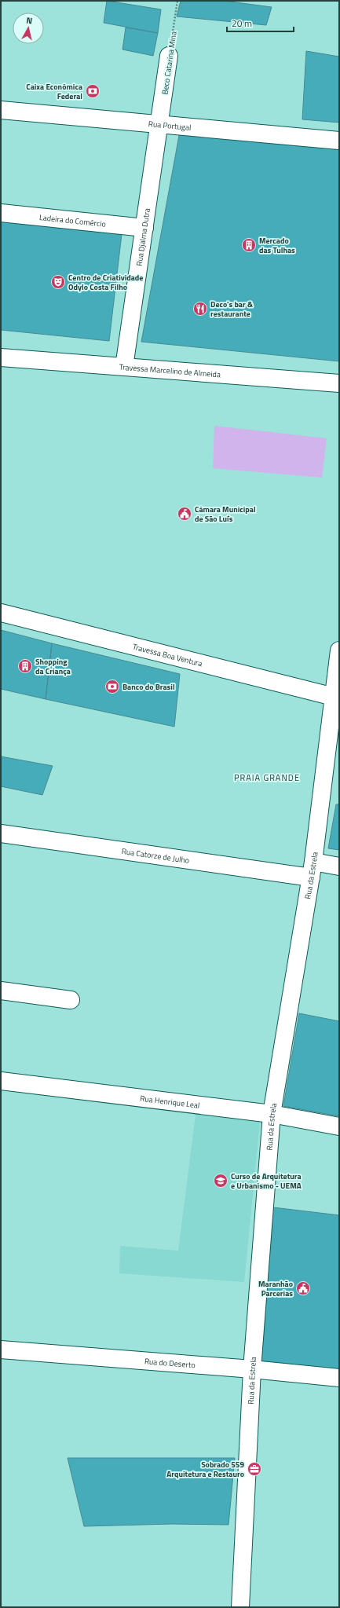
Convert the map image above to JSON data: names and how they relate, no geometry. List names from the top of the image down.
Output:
{
  "streets": {
    "street": [
      "Beco Catarina Mina",
      "Rua Portugal",
      "Ladeira do Comércio",
      "Rua Djalma Dutra",
      "Travessa Marcelino de Almeida",
      "Travessa Boa Ventura",
      "Rua Catorze de Julho",
      "Rua da Estrela",
      "Rua Henrique Leal",
      "Rua do Deserto"
    ]
  },
  "crossings": [
    ["Beco Catarina Mina", "Rua Portugal"],
    ["Beco Catarina Mina", "Rua Djalma Dutra"],
    ["Rua Portugal", "Rua Djalma Dutra"],
    ["Ladeira do Comércio", "Rua Djalma Dutra"],
    ["Rua Djalma Dutra", "Travessa Marcelino de Almeida"],
    ["Travessa Boa Ventura", "Rua da Estrela"],
    ["Rua Catorze de Julho", "Rua da Estrela"],
    ["Rua da Estrela", "Rua Henrique Leal"],
    ["Rua da Estrela", "Rua do Deserto"]
  ],
  "districts": ["PRAIA GRANDE"],
  "places": {
    "bank": ["Caixa Econômica Federal", "Banco do Brasil"],
    "building": ["Mercado das Tulhas", "Shopping da Criança"],
    "theatre": ["Centro de Criatividade Odylo Costa Filho"],
    "restaurant": ["Deco's bar & restaurante"],
    "public building": ["Câmara Municipal de São Luís", "Maranhão Parcerias"],
    "school or university": ["Curso de Arquitetura e Urbanismo - UEMA"],
    "office": ["Sobrado 559 Arquitetura e Restauro"]
  },
  "scale_bar": "20 m",
  "north": "top"
}
